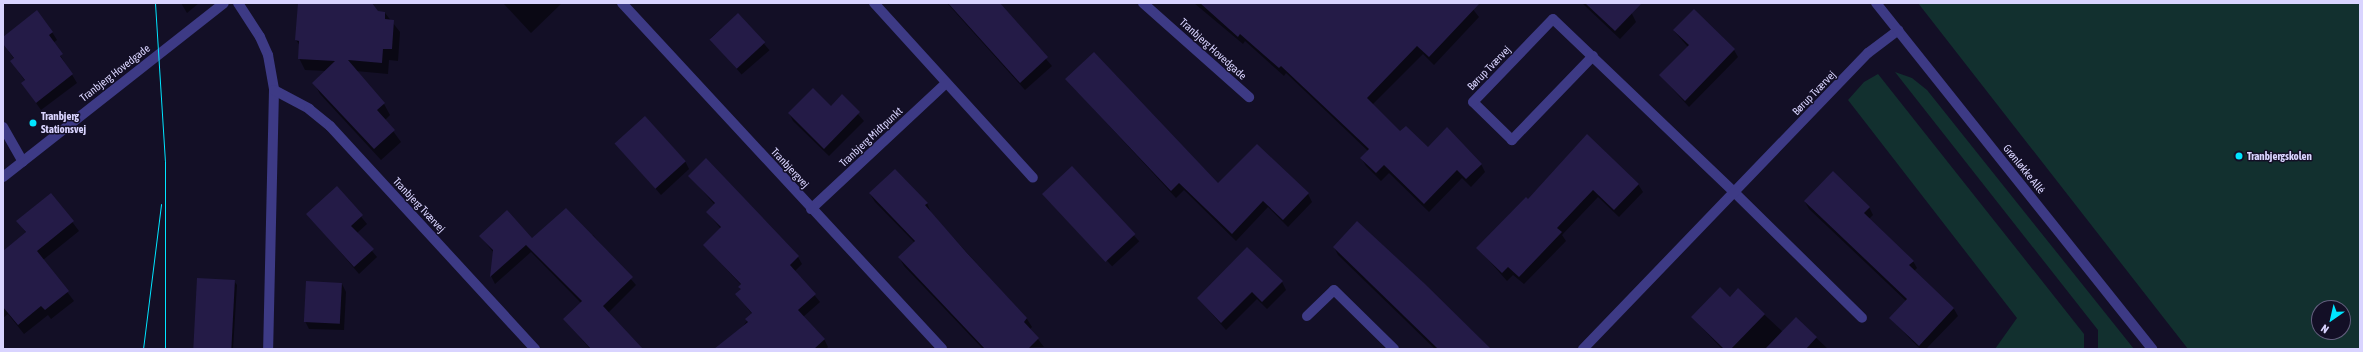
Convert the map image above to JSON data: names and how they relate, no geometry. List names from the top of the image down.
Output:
{
  "streets": {
    "street": [
      "Tranbjerg Hovedgade",
      "Børup Tværvej",
      "Tranbjerg Midtpunkt",
      "Tranbjergvej",
      "Grønløkke Allé",
      "Tranbjerg Tværvej"
    ]
  },
  "crossings": [
    ["Børup Tværvej", "Grønløkke Allé"],
    ["Tranbjerg Midtpunkt", "Tranbjergvej"]
  ],
  "places": ["Tranbjerg Stationsvej", "Tranbjergskolen"],
  "north": "bottom left"
}
